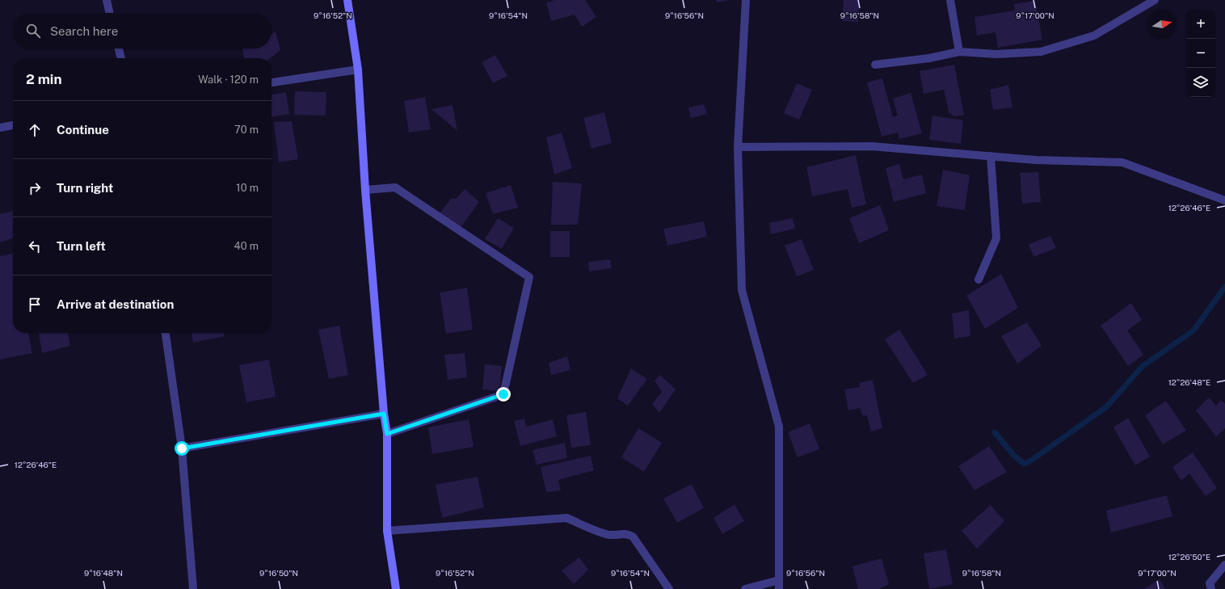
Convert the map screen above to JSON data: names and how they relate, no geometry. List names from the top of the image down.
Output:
{
  "north": "right",
  "page": {
    "map_buttons": ["+", "−"],
    "search": "Search here",
    "heading": ["2 min", "Walk · 120 m"],
    "list": [
      ["Continue", "70 m"],
      ["Turn right", "10 m"],
      ["Turn left", "40 m"],
      "Arrive at destination"
    ]
  },
  "coordinates": [
    "9°16'52\"N",
    "9°16'54\"N",
    "9°16'56\"N",
    "9°16'58\"N",
    "9°17'00\"N",
    "12°26'46\"E",
    "12°26'48\"E",
    "12°26'50\"E",
    "9°16'48\"N",
    "9°16'50\"N"
  ]
}
